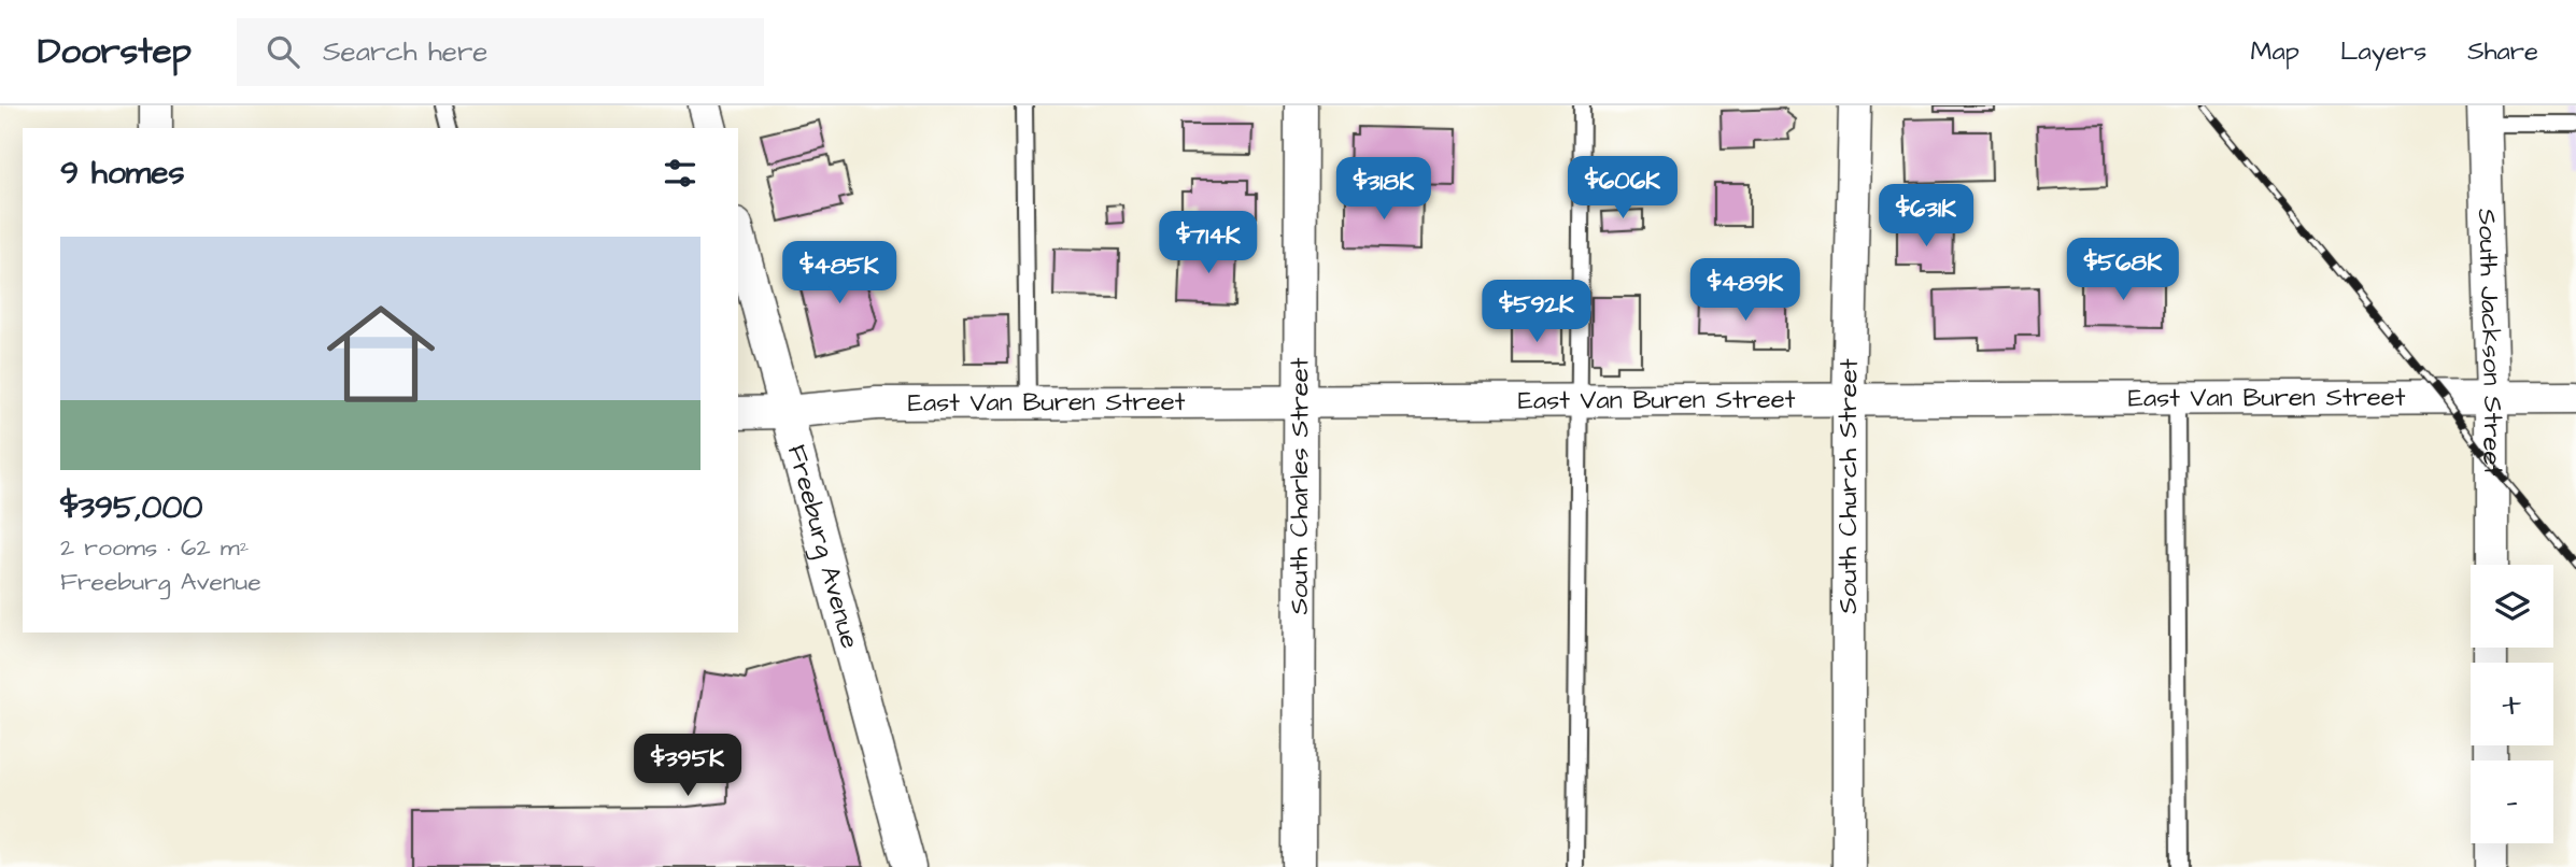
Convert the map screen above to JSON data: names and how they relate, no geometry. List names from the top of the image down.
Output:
{
  "streets": {
    "street": [
      "South Jackson Street",
      "East Van Buren Street",
      "South Charles Street",
      "South Church Street",
      "Freeburg Avenue"
    ]
  },
  "crossings": [
    ["South Jackson Street", "East Van Buren Street"],
    ["East Van Buren Street", "South Charles Street"],
    ["East Van Buren Street", "South Church Street"],
    ["East Van Buren Street", "Freeburg Avenue"]
  ],
  "page": {
    "header": "Doorstep",
    "search": "Search here",
    "nav": ["Map", "Layers", "Share"],
    "heading": "9 homes",
    "price": [
      "$606K",
      "$318K",
      "$631K",
      "$714K",
      "$568K",
      "$485K",
      "$489K",
      "$592K",
      "$395K"
    ],
    "list": [
      {
        "name": "$395,000",
        "note": "2 rooms · 62 m² · Freeburg Avenue"
      }
    ],
    "map_buttons": ["+", "−"]
  }
}
